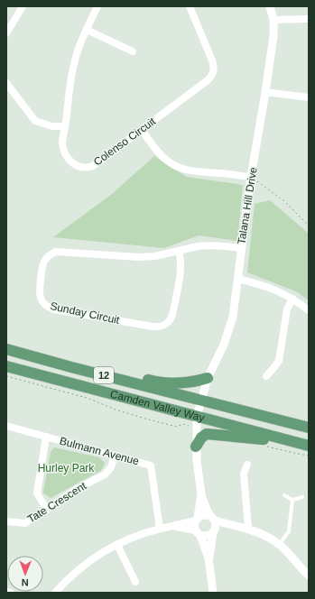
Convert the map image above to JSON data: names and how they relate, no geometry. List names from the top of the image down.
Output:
{
  "streets": {
    "main road": ["12", "Camden Valley Way"],
    "street": [
      "Colenso Circuit",
      "Talana Hill Drive",
      "Sunday Circuit",
      "Bulmann Avenue",
      "Tate Crescent"
    ]
  },
  "crossings": [
    ["Talana Hill Drive", "Sunday Circuit"],
    ["Talana Hill Drive", "Camden Valley Way"],
    ["Bulmann Avenue", "Tate Crescent"]
  ],
  "parks": ["Hurley Park"],
  "north": "bottom"
}
